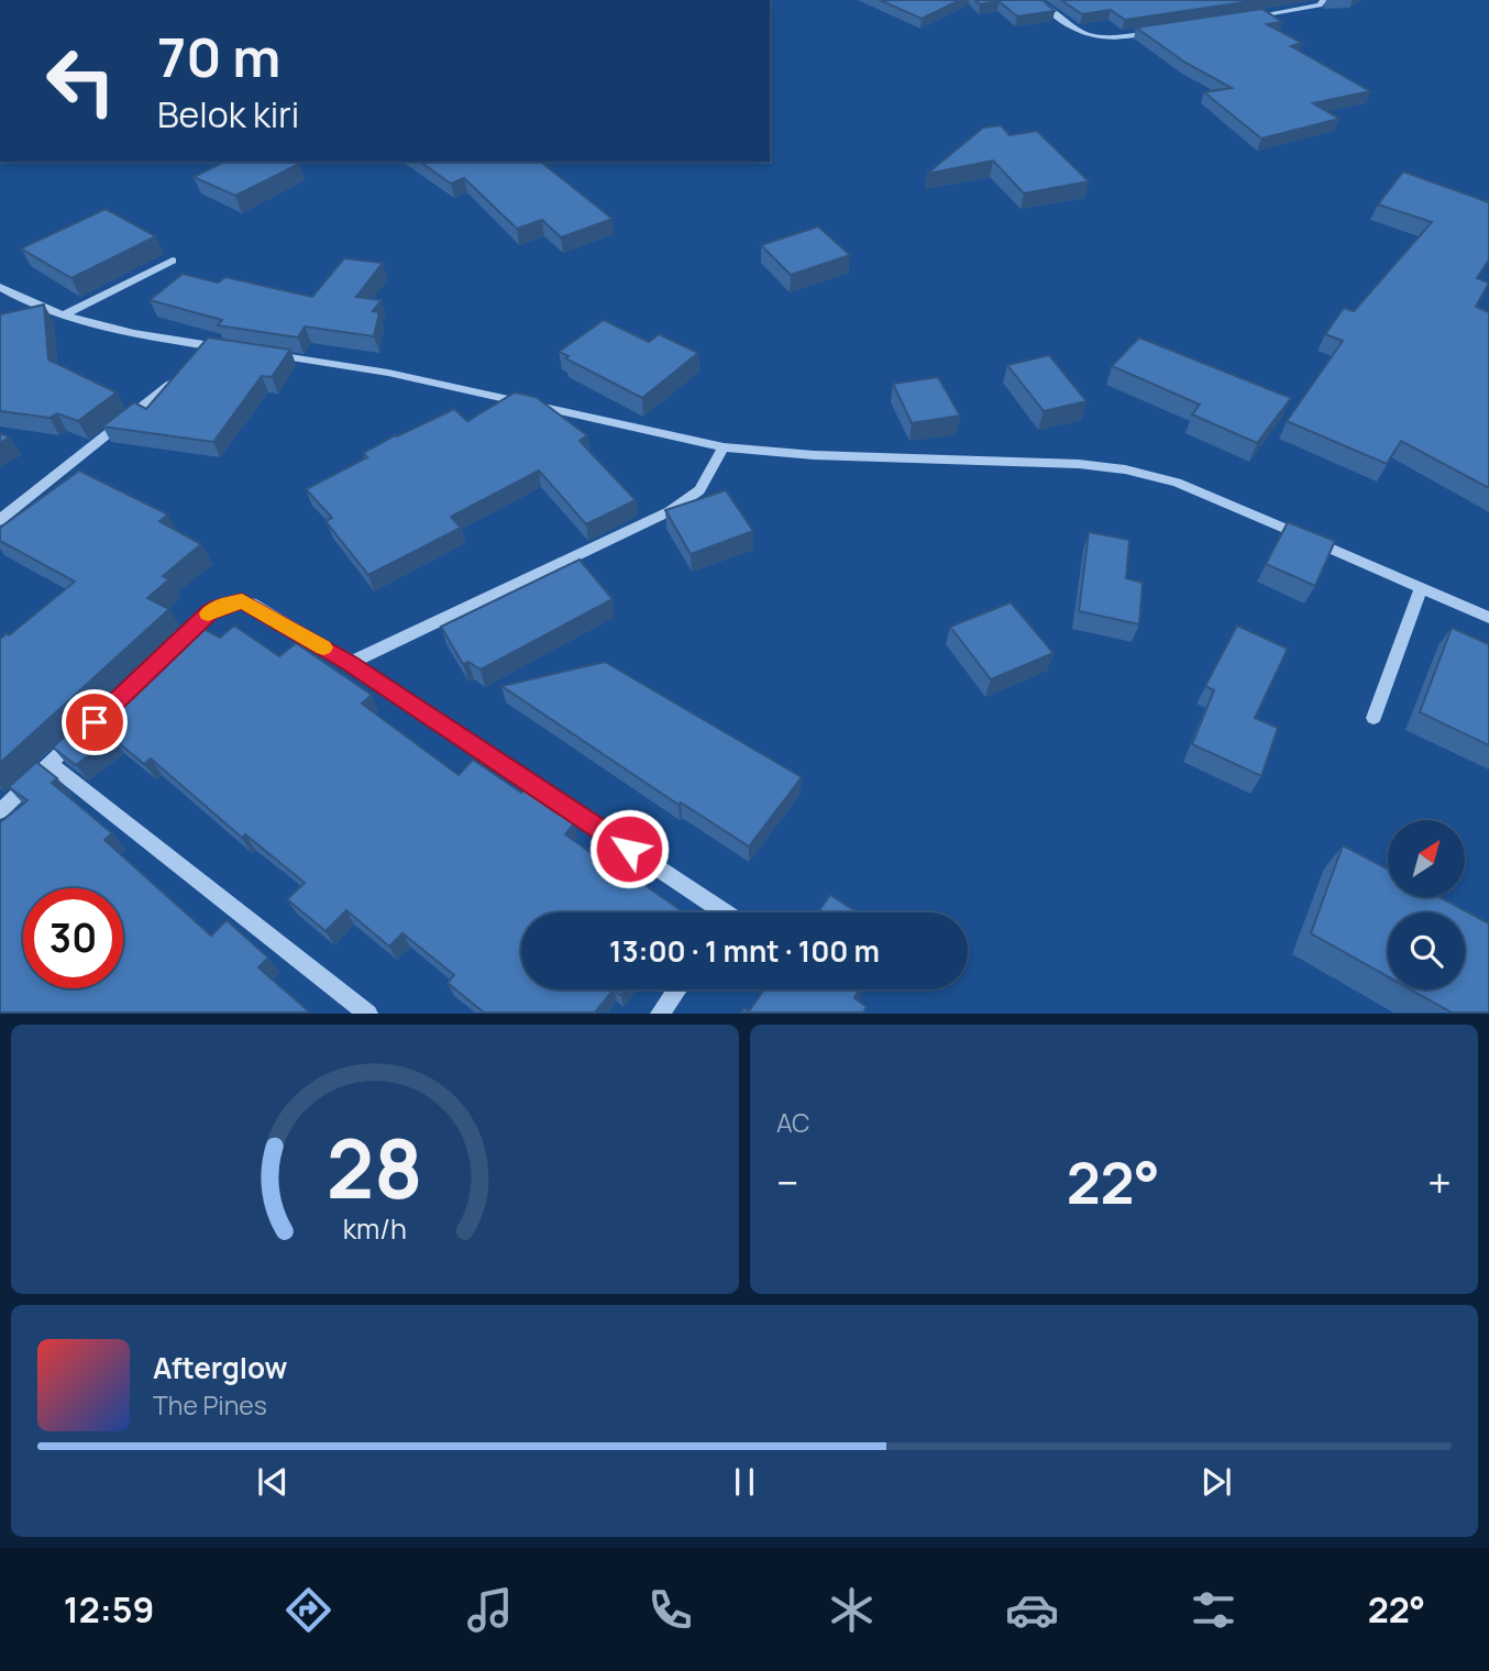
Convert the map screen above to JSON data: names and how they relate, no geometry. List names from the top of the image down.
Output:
{
  "north": "top right",
  "page": {
    "turn": ["70 m", "Belok kiri"],
    "limit": "30",
    "trip": "13:00 · 1 mnt · 100 m",
    "tile": "AC",
    "heat": ["−", "22°", "+"],
    "song": ["Afterglow", "The Pines"],
    "tabs": ["12:59", "22°"],
    "gauge": ["28", "km/h"]
  }
}
